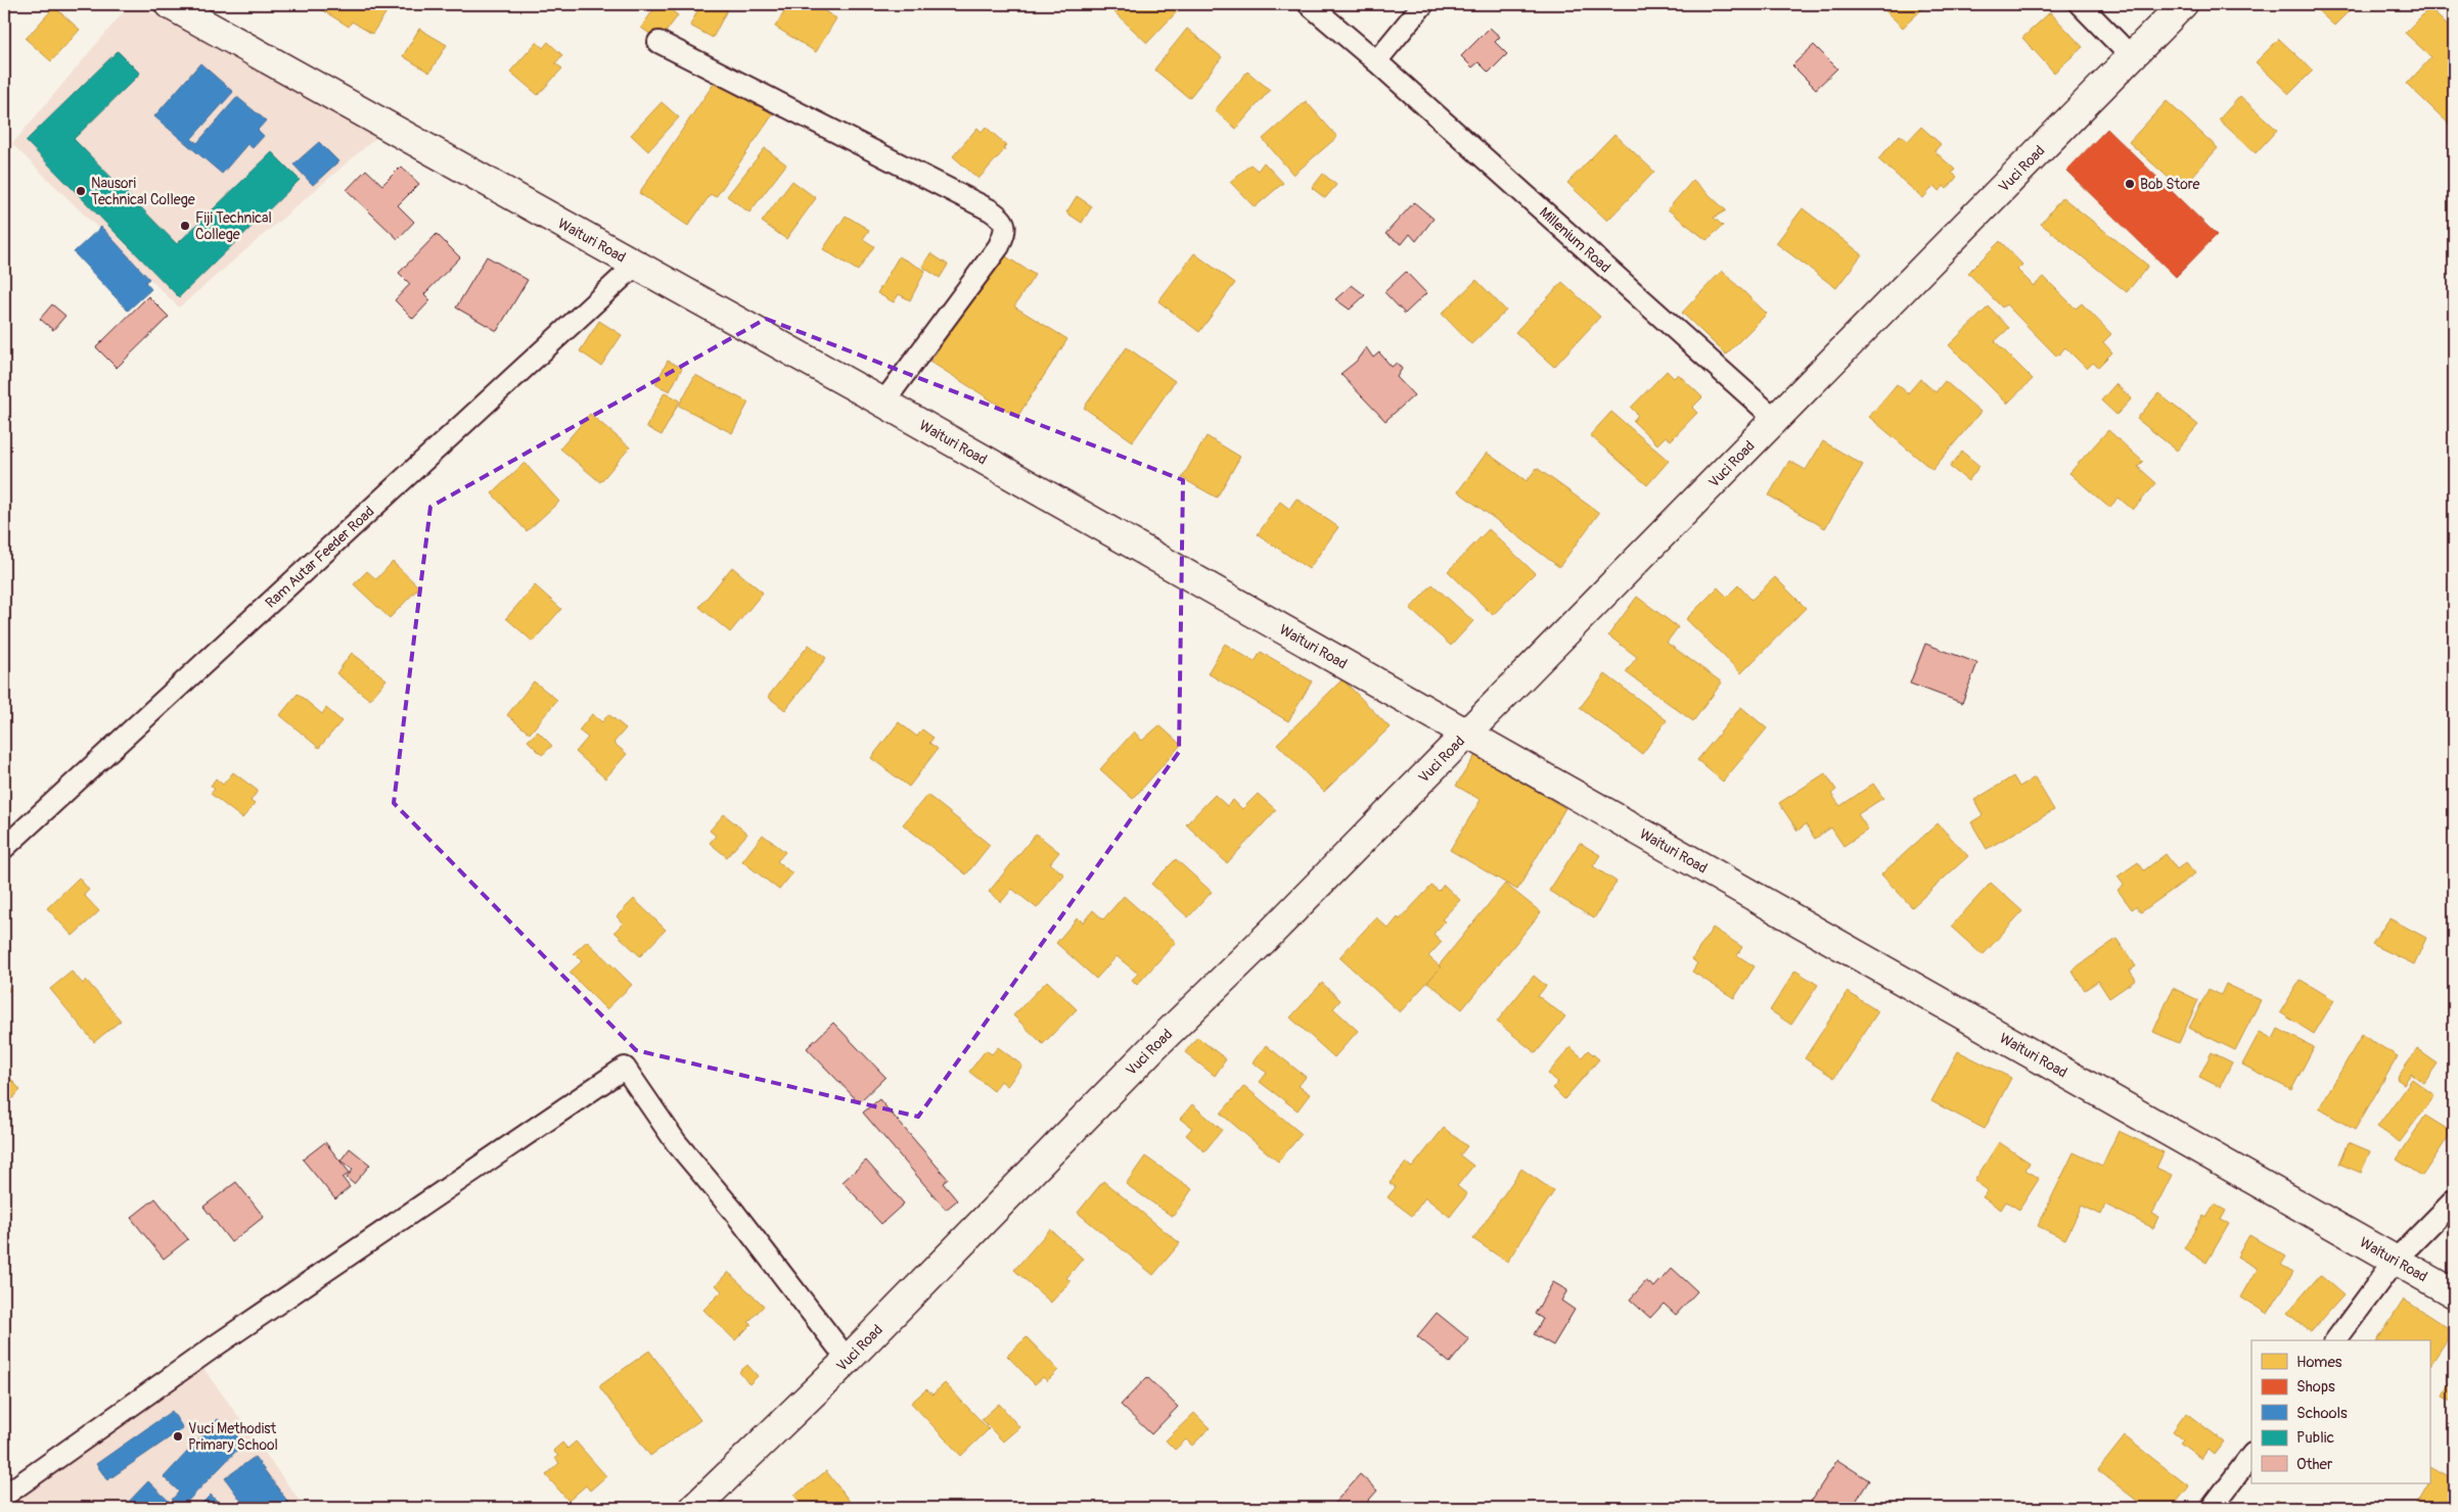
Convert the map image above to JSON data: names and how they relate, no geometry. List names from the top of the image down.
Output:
{
  "streets": {
    "main road": ["Vuci Road", "Waituri Road"],
    "street": ["Millenium Road", "Ram Autar Feeder Road"]
  },
  "crossings": [
    ["Vuci Road", "Waituri Road"],
    ["Vuci Road", "Millenium Road"],
    ["Waituri Road", "Ram Autar Feeder Road"]
  ],
  "places": [
    "Bob Store",
    "Nausori Technical College",
    "Fiji Technical College",
    "Vuci Methodist Primary School"
  ],
  "legend": [
    "Homes",
    "Shops",
    "Schools",
    "Public",
    "Other"
  ]
}
